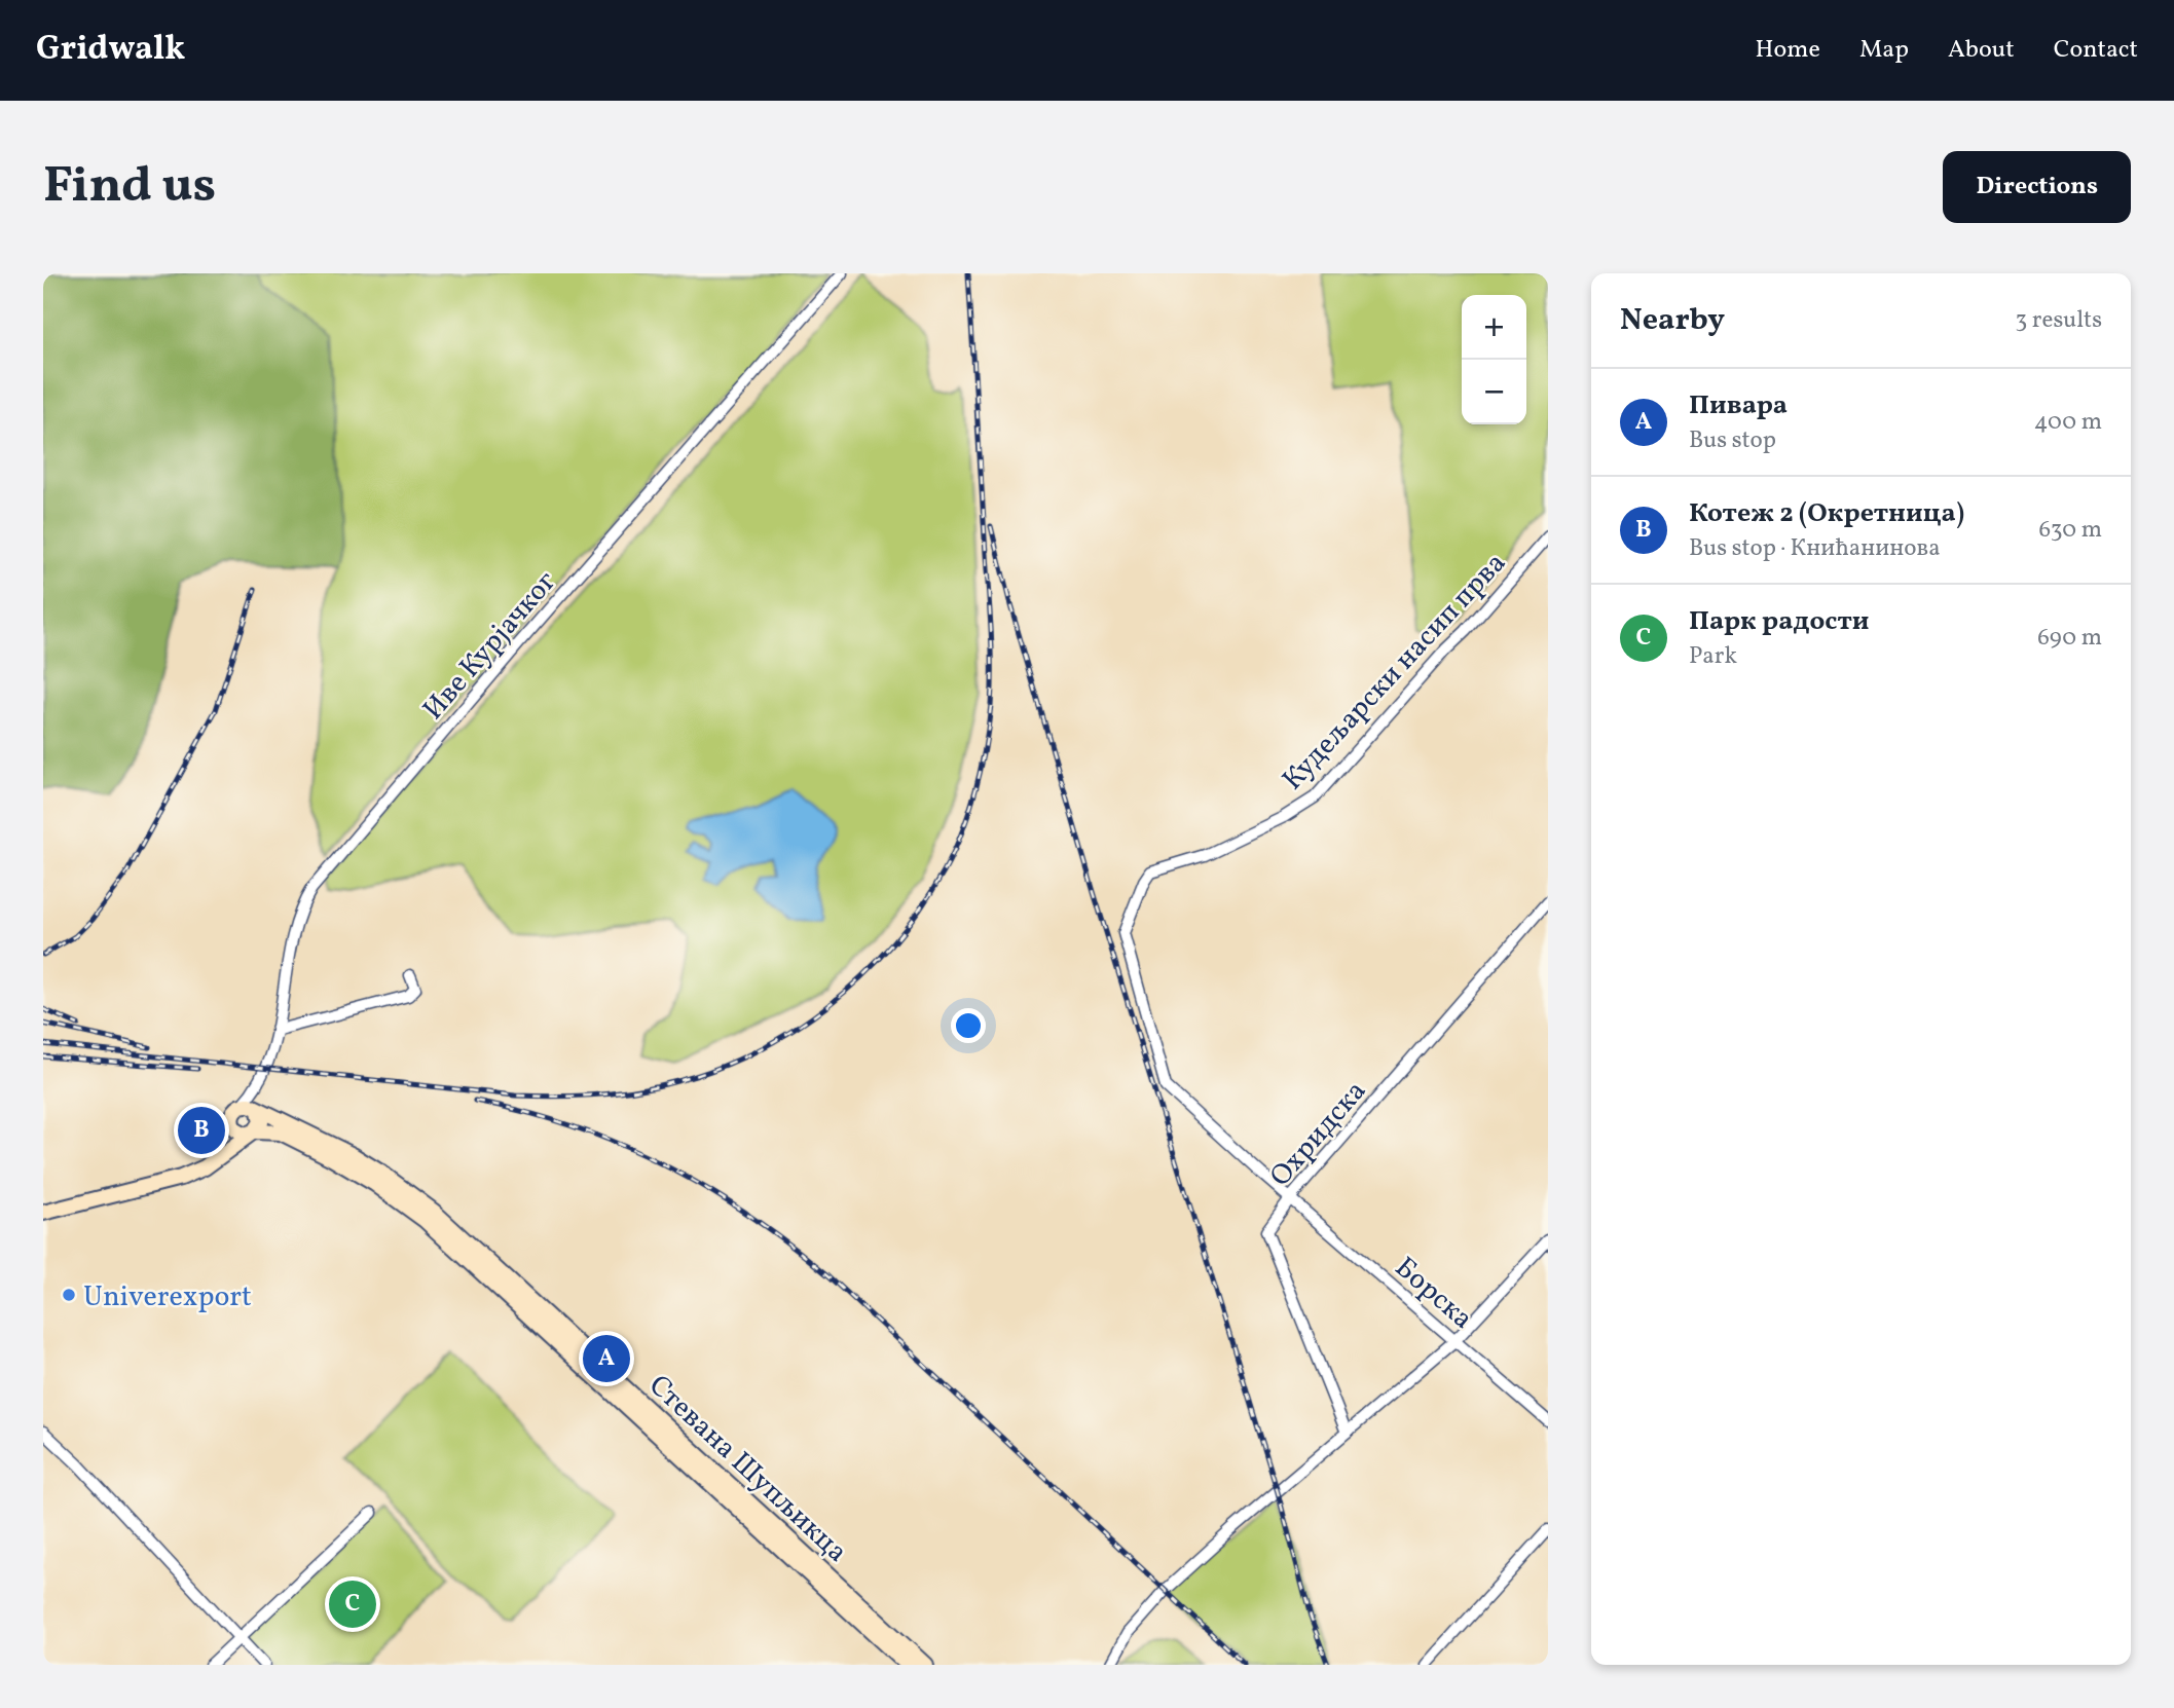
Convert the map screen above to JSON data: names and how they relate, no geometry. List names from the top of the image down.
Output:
{
  "streets": {
    "main road": ["Стевана Шупљикца"],
    "street": [
      "Иве Курјачког",
      "Кудељарски насип прва",
      "Охридска",
      "Борска"
    ]
  },
  "crossings": [
    ["Кудељарски насип прва", "Охридска"],
    ["Кудељарски насип прва", "Борска"],
    ["Охридска", "Борска"]
  ],
  "places": ["Univerexport"],
  "page": {
    "header": "Gridwalk",
    "nav": [
      "Home",
      "Map",
      "About",
      "Contact"
    ],
    "buttons": "Directions",
    "title": "Find us",
    "heading": ["Nearby", "3 results"],
    "map_buttons": ["+", "−"],
    "list": [
      {
        "mark": "A",
        "name": "Пивара",
        "note": "Bus stop",
        "value": "400 m"
      },
      {
        "mark": "B",
        "name": "Котеж 2 (Окретница)",
        "note": "Bus stop · Книћанинова",
        "value": "630 m"
      },
      {
        "mark": "C",
        "name": "Парк радости",
        "note": "Park",
        "value": "690 m"
      }
    ],
    "pins": ["B", "A", "C"]
  }
}
